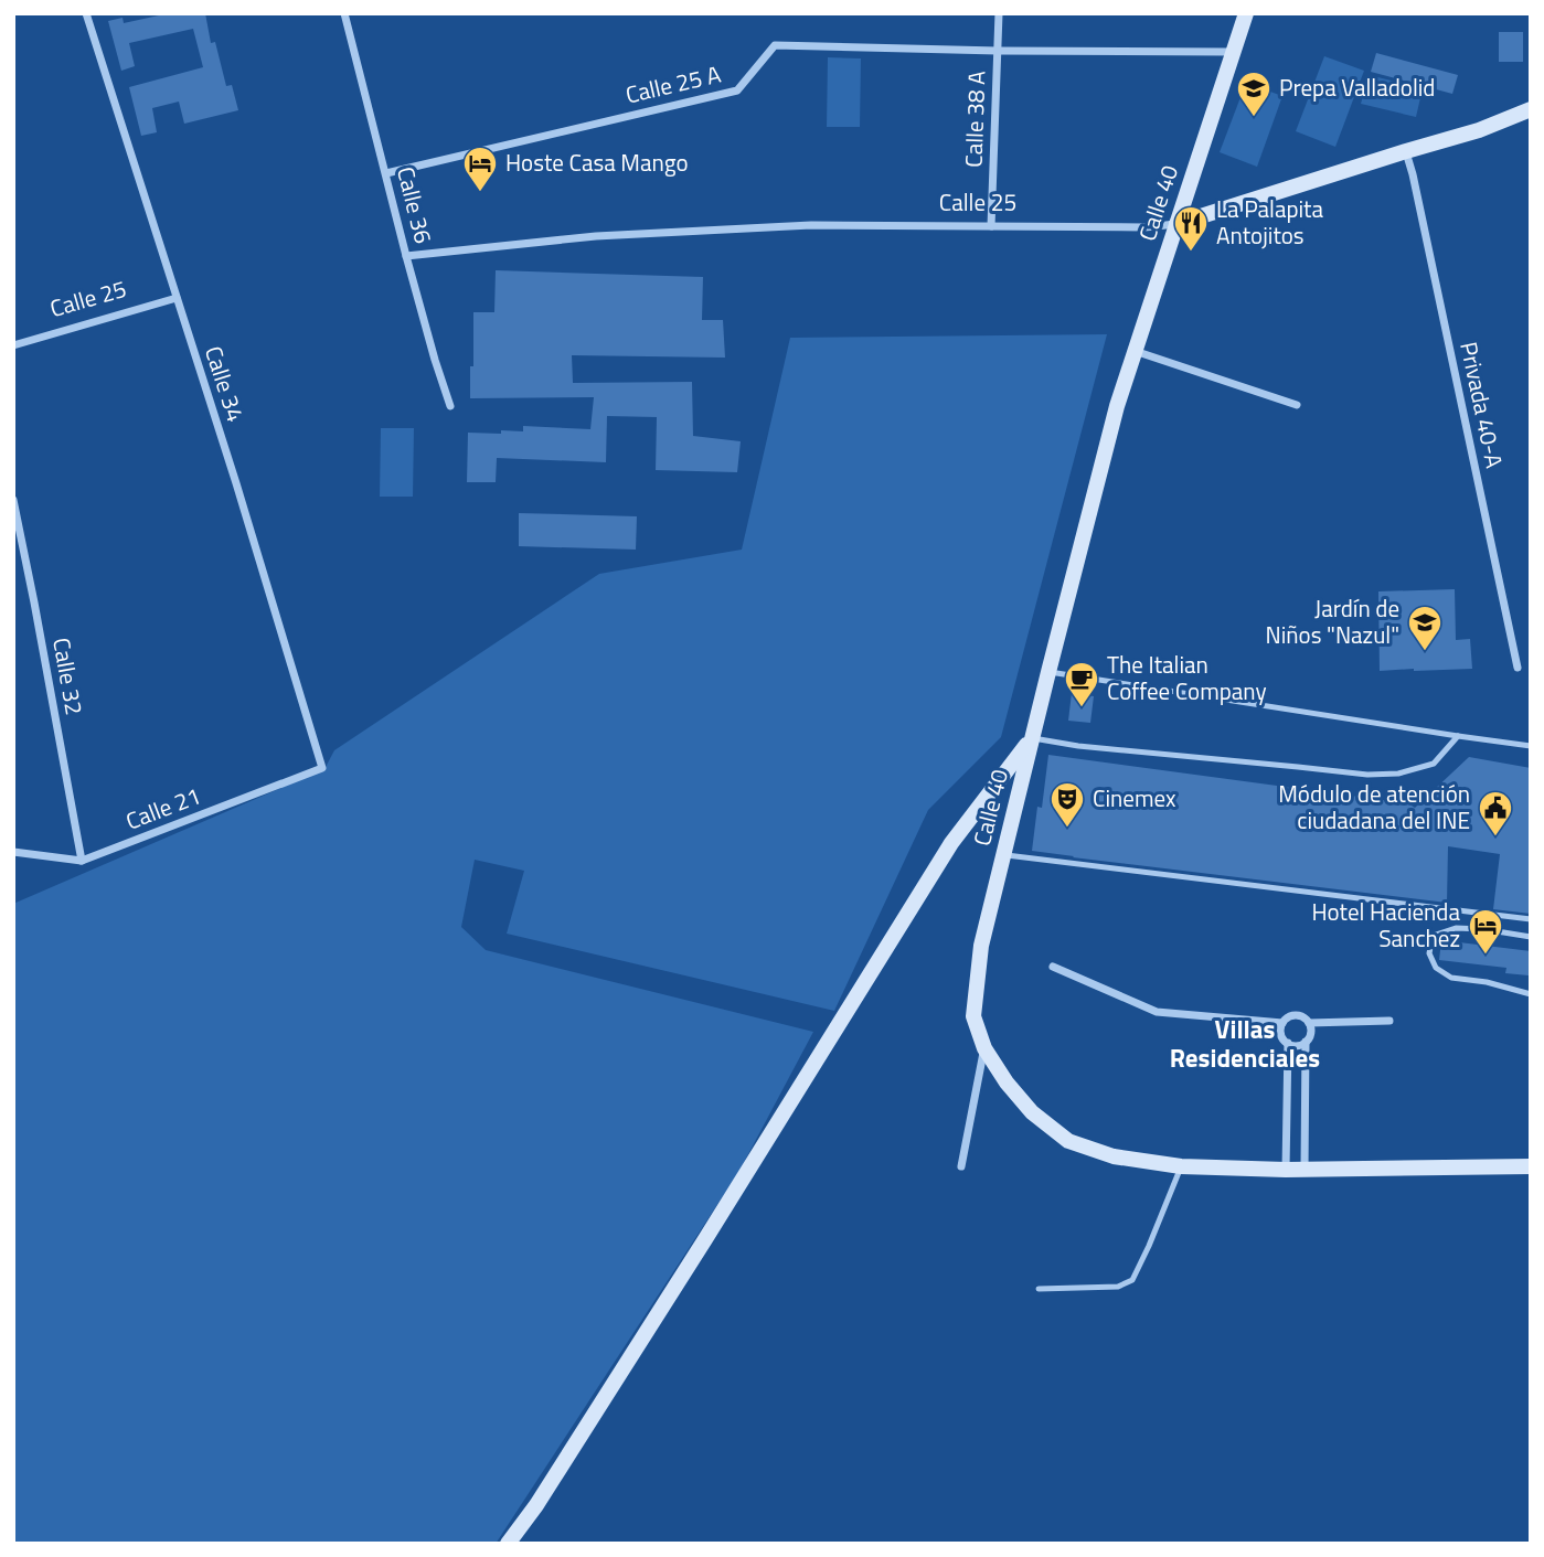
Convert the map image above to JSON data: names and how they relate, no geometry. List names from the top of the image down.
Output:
{
  "streets": {
    "main road": ["Calle 25", "Calle 40"],
    "street": [
      "Calle 25 A",
      "Calle 38 A",
      "Calle 36",
      "Calle 34",
      "Privada 40-A",
      "Calle 32",
      "Calle 21"
    ]
  },
  "crossings": [
    ["Calle 25 A", "Calle 38 A"],
    ["Calle 25 A", "Calle 40"],
    ["Calle 25 A", "Calle 36"],
    ["Calle 38 A", "Calle 25"],
    ["Calle 25", "Calle 40"],
    ["Calle 25", "Calle 36"],
    ["Calle 25", "Calle 34"],
    ["Calle 25", "Privada 40-A"],
    ["Calle 34", "Calle 21"],
    ["Calle 32", "Calle 21"]
  ],
  "districts": ["Villas Residenciales"],
  "places": {
    "school or university": ["Prepa Valladolid", "Jardín de Niños \"Nazul\""],
    "hotel": ["Hoste Casa Mango", "Hotel Hacienda Sanchez"],
    "restaurant": ["La Palapita Antojitos"],
    "cafe": ["The Italian Coffee Company"],
    "theatre": ["Cinemex"],
    "public building": ["Módulo de atención ciudadana del INE"]
  }
}
